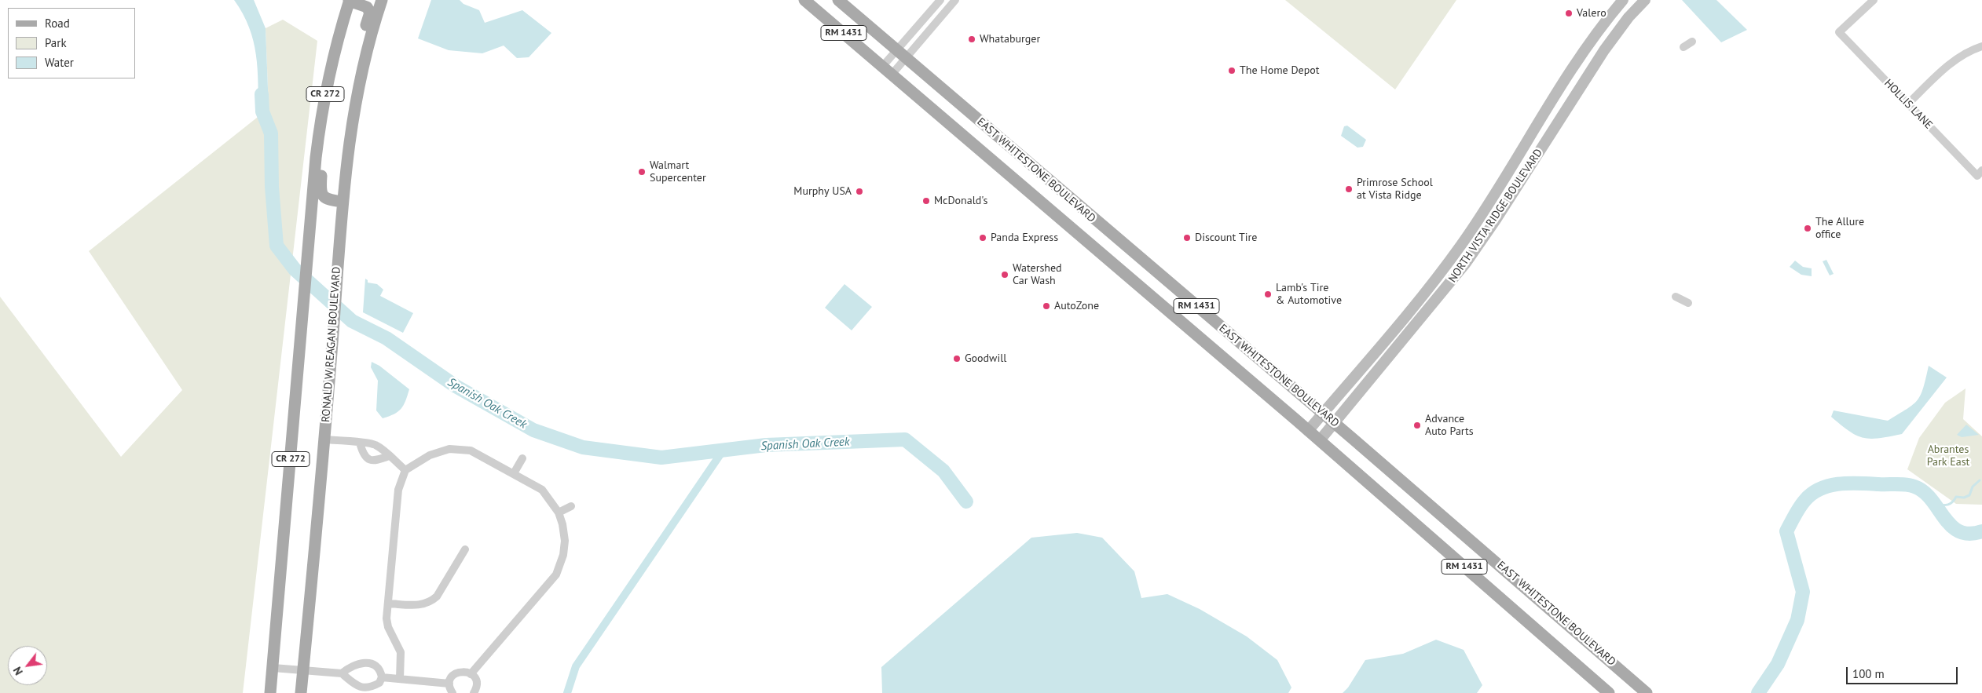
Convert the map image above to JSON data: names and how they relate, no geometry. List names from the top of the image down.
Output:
{
  "streets": {
    "main road": [
      "RM 1431",
      "CR 272",
      "EAST WHITESTONE BOULEVARD",
      "RONALD W REAGAN BOULEVARD"
    ],
    "street": ["HOLLIS LANE", "NORTH VISTA RIDGE BOULEVARD"]
  },
  "crossings": [
    ["EAST WHITESTONE BOULEVARD", "NORTH VISTA RIDGE BOULEVARD"]
  ],
  "water": ["Spanish Oak Creek"],
  "parks": ["Abrantes Park East"],
  "places": [
    "Valero",
    "Whataburger",
    "The Home Depot",
    "Walmart Supercenter",
    "Primrose School at Vista Ridge",
    "Murphy USA",
    "McDonald's",
    "The Allure office",
    "Panda Express",
    "Discount Tire",
    "Watershed Car Wash",
    "Lamb's Tire & Automotive",
    "AutoZone",
    "Goodwill",
    "Advance Auto Parts"
  ],
  "legend": ["Road", "Park", "Water"],
  "scale_bar": "100 m",
  "north": "bottom left"
}
